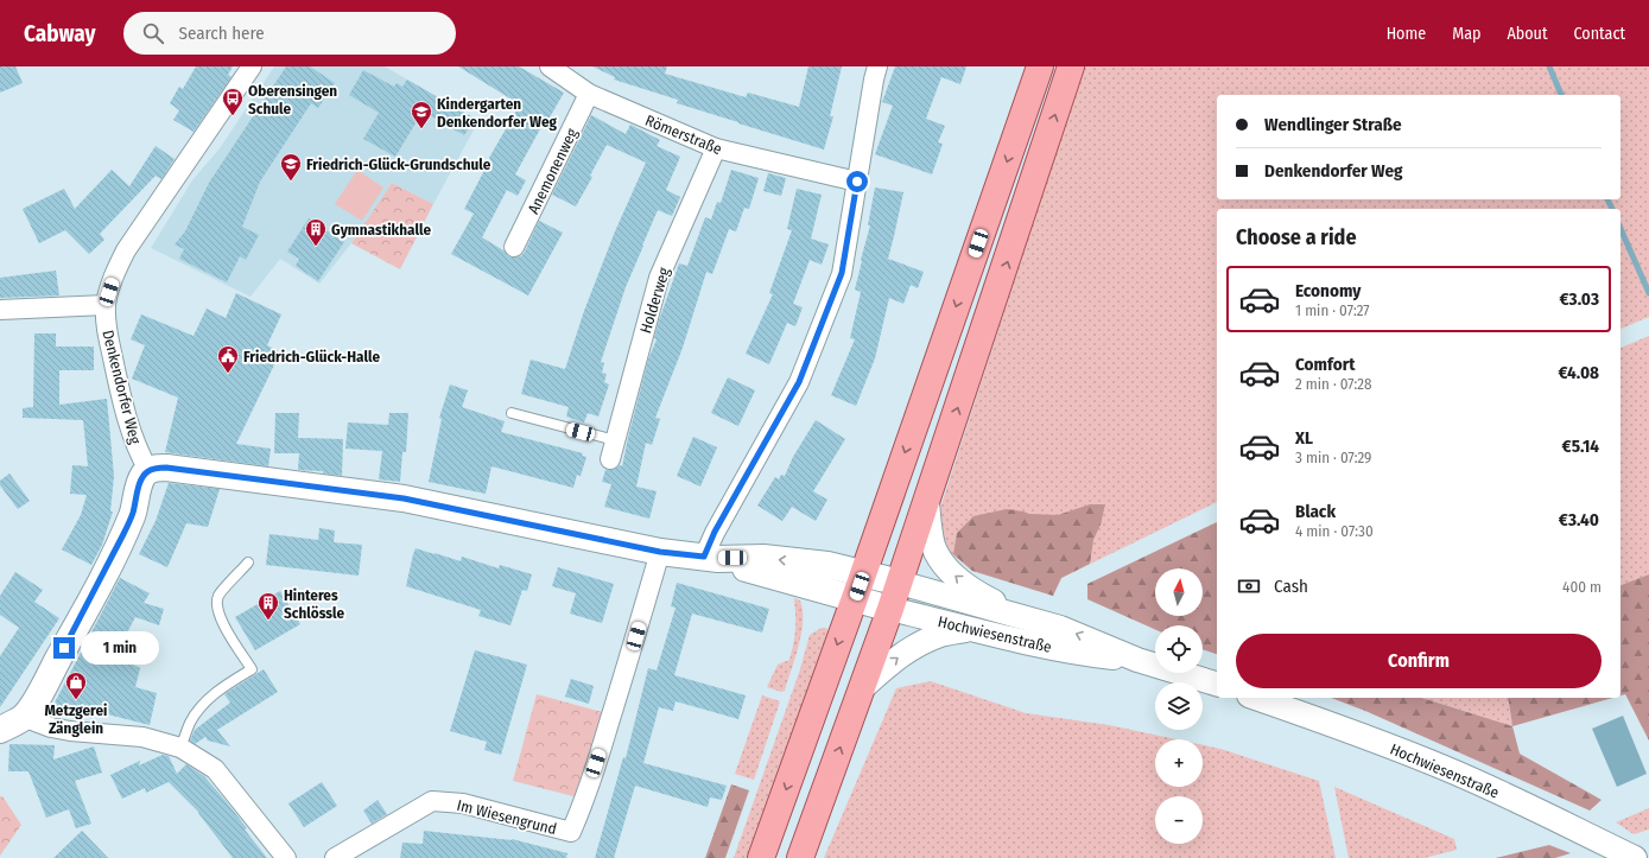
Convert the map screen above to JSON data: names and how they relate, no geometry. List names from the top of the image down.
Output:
{
  "streets": {
    "main road": ["Hochwiesenstraße"],
    "street": [
      "Römerstraße",
      "Anemonenweg",
      "Holderweg",
      "Denkendorfer Weg",
      "Im Wiesengrund"
    ]
  },
  "crossings": [
    ["Römerstraße", "Anemonenweg"],
    ["Römerstraße", "Holderweg"]
  ],
  "places": {
    "bus stop": ["Oberensingen Schule"],
    "school or university": ["Kindergarten Denkendorfer Weg", "Friedrich-Glück-Grundschule"],
    "building": ["Gymnastikhalle", "Hinteres Schlössle"],
    "public building": ["Friedrich-Glück-Halle"],
    "shop": ["Metzgerei Zänglein"]
  },
  "north": "top",
  "page": {
    "header": "Cabway",
    "search": "Search here",
    "nav": [
      "Home",
      "Map",
      "About",
      "Contact"
    ],
    "banner": ["Wendlinger Straße", "Denkendorfer Weg"],
    "heading": "Choose a ride",
    "list": [
      {
        "name": "Economy",
        "note": "1 min · 07:27",
        "value": "€3.03"
      },
      {
        "name": "Comfort",
        "note": "2 min · 07:28",
        "value": "€4.08"
      },
      {
        "name": "XL",
        "note": "3 min · 07:29",
        "value": "€5.14"
      },
      {
        "name": "Black",
        "note": "4 min · 07:30",
        "value": "€3.40"
      }
    ],
    "pay": ["Cash", "400 m"],
    "map_buttons": ["+", "−"],
    "buttons": "Confirm",
    "bubble": "1 min"
  }
}
